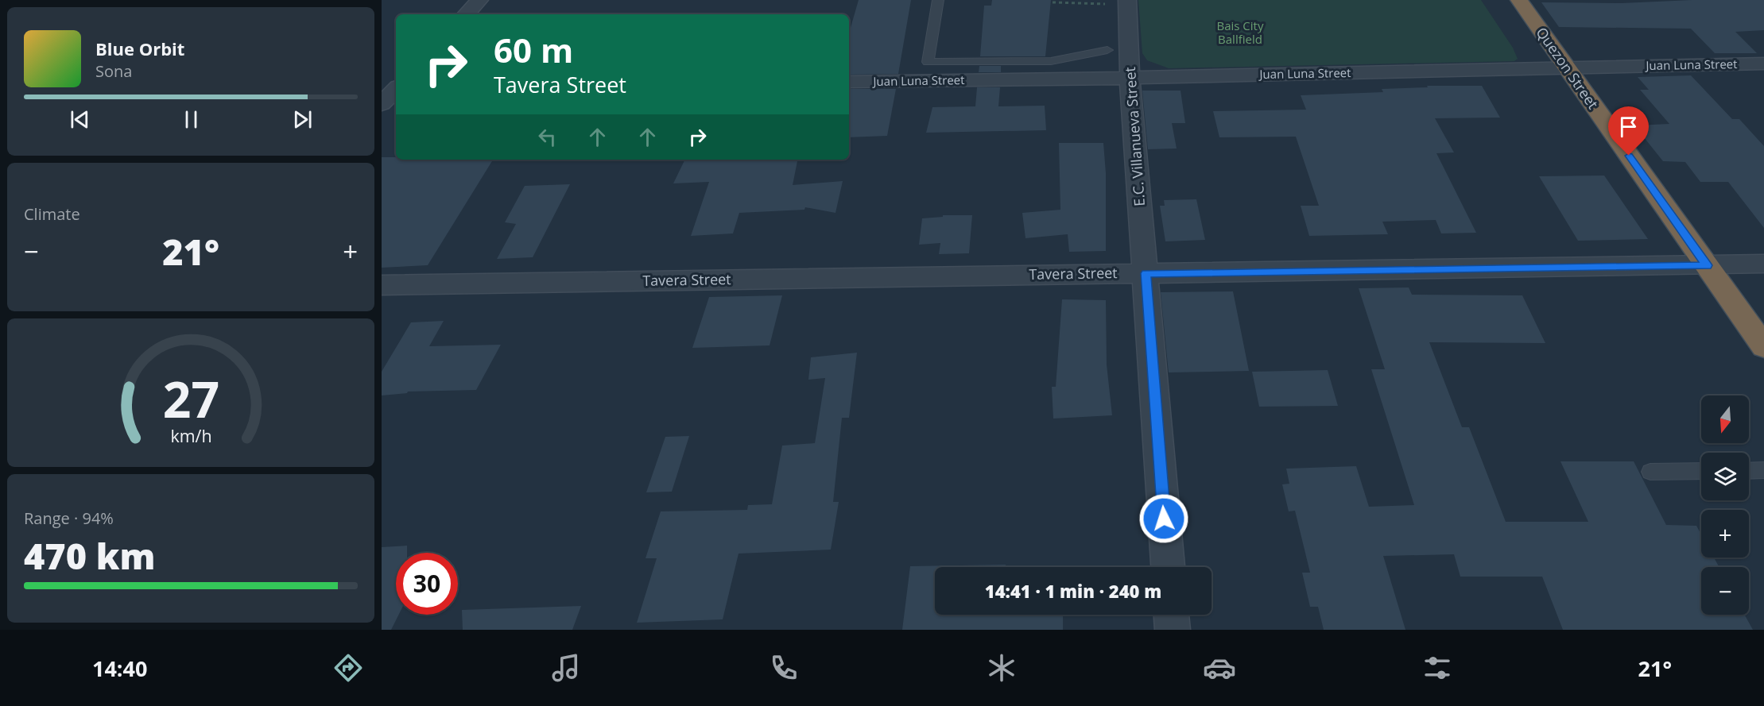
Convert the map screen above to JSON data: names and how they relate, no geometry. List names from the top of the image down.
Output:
{
  "streets": {
    "highway": ["Quezon Street"],
    "street": ["Juan Luna Street", "E.C. Villanueva Street", "Tavera Street"]
  },
  "crossings": [
    ["Juan Luna Street", "Quezon Street"],
    ["Juan Luna Street", "E.C. Villanueva Street"],
    ["Quezon Street", "Tavera Street"],
    ["E.C. Villanueva Street", "Tavera Street"]
  ],
  "parks": ["Bais City Ballfield"],
  "north": "bottom",
  "page": {
    "turn": ["60 m", "Tavera Street"],
    "song": ["Blue Orbit", "Sona"],
    "tile": [
      "Climate",
      ["Range · 94%", "470 km"]
    ],
    "heat": ["−", "21°", "+"],
    "map_buttons": ["+", "−"],
    "limit": "30",
    "trip": "14:41 · 1 min · 240 m",
    "tabs": ["14:40", "21°"],
    "gauge": ["27", "km/h"]
  }
}
